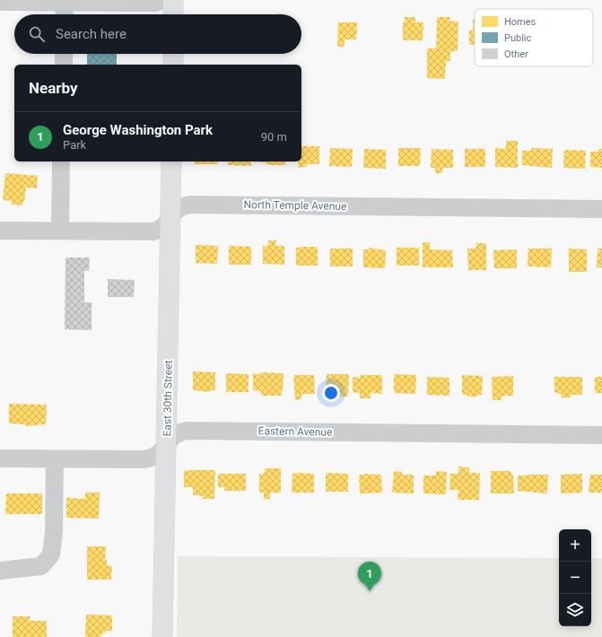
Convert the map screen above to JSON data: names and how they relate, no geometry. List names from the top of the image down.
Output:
{
  "streets": {
    "main road": ["East 30th Street"],
    "street": ["North Temple Avenue", "Eastern Avenue"]
  },
  "crossings": [
    ["North Temple Avenue", "East 30th Street"],
    ["East 30th Street", "Eastern Avenue"]
  ],
  "legend": ["Homes", "Public", "Other"],
  "page": {
    "search": "Search here",
    "heading": "Nearby",
    "list": [
      {
        "mark": "1",
        "name": "George Washington Park",
        "note": "Park",
        "value": "90 m"
      }
    ],
    "map_buttons": ["+", "−"],
    "pins": "1"
  }
}
